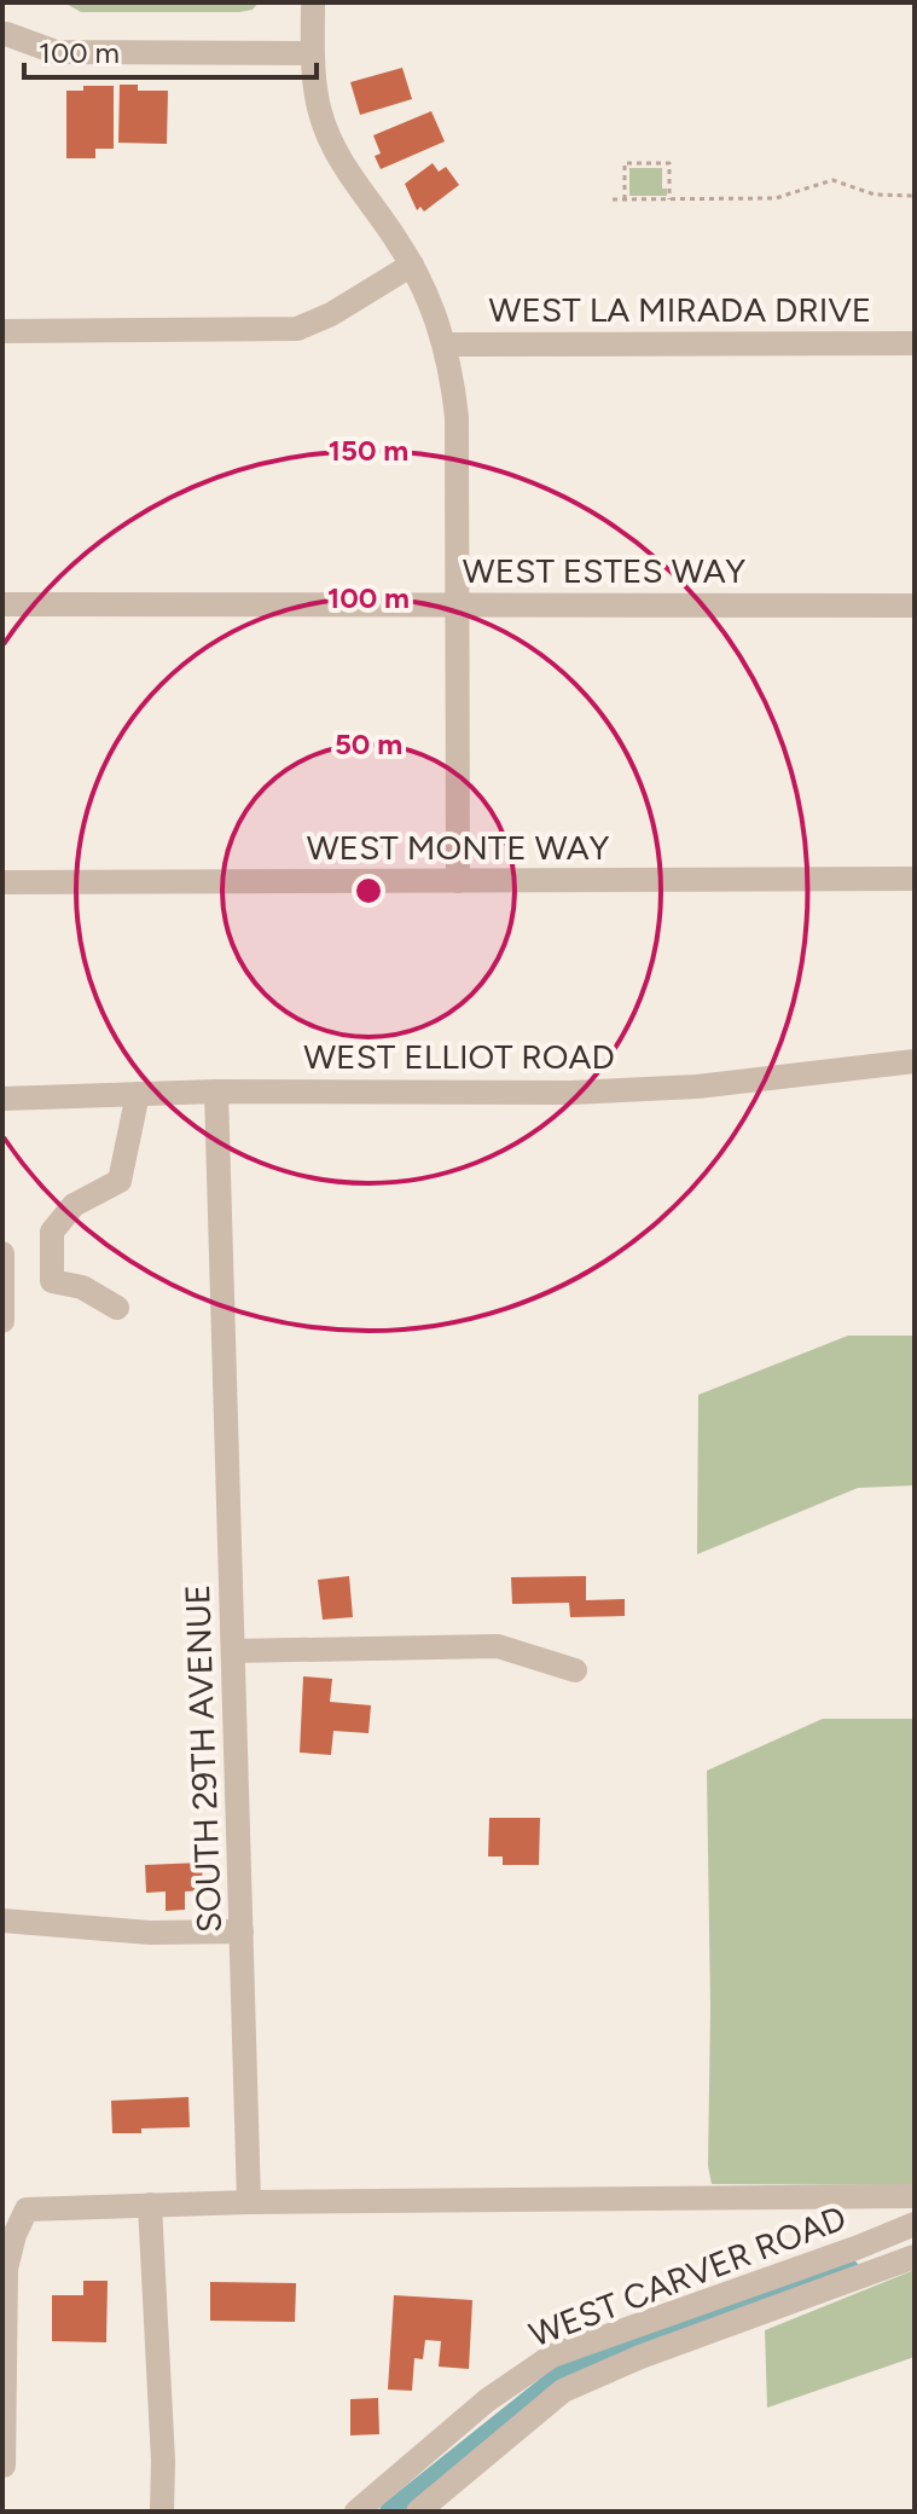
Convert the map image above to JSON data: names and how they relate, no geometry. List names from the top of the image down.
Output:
{
  "streets": {
    "street": [
      "WEST LA MIRADA DRIVE",
      "WEST ESTES WAY",
      "WEST MONTE WAY",
      "WEST ELLIOT ROAD",
      "SOUTH 29TH AVENUE",
      "WEST CARVER ROAD"
    ]
  },
  "crossings": [
    ["WEST ELLIOT ROAD", "SOUTH 29TH AVENUE"]
  ],
  "scale_bar": "100 m",
  "rings": ["150 m", "100 m", "50 m"]
}
